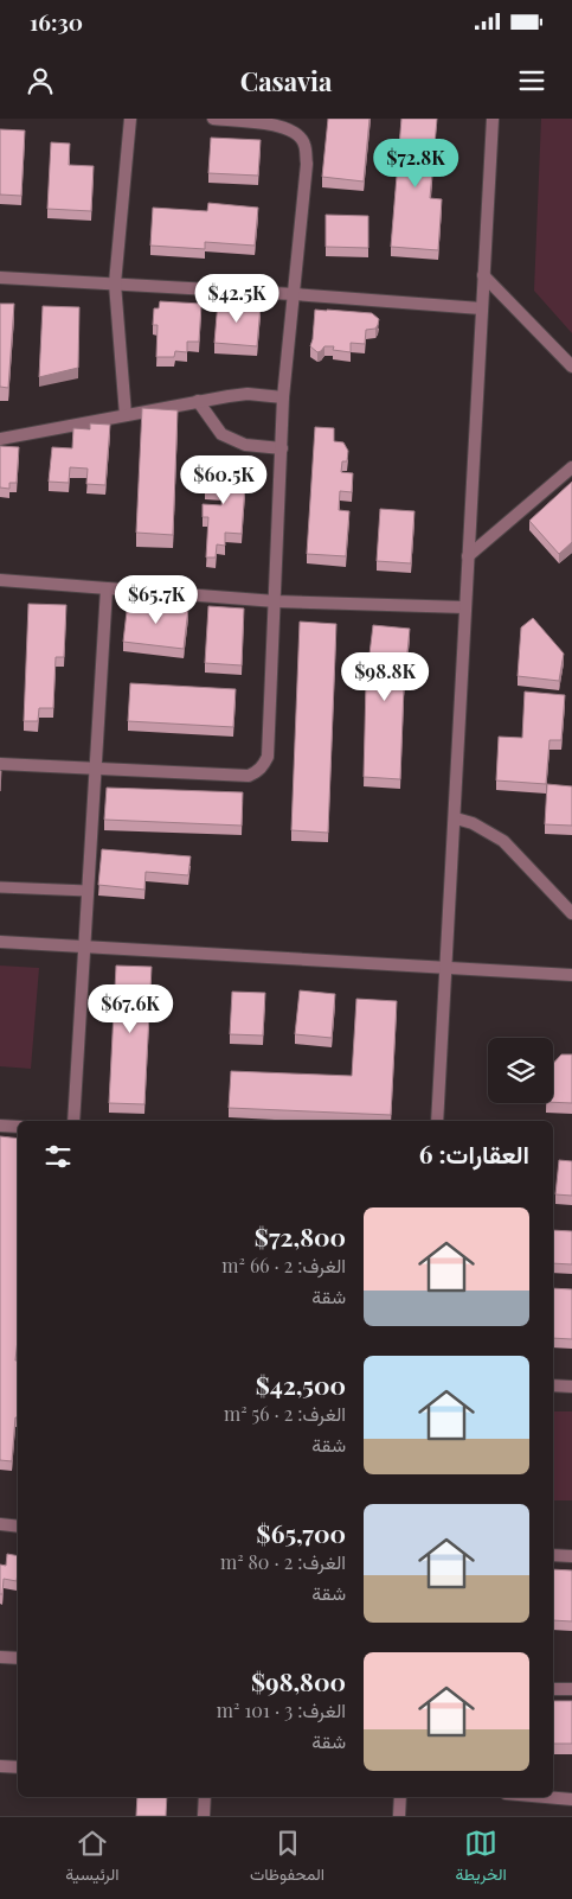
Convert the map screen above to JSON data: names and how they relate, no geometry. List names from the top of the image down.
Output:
{
  "page": {
    "status": "16:30",
    "header": "Casavia",
    "price": [
      "$72.8K",
      "$42.5K",
      "$60.5K",
      "$65.7K",
      "$98.8K",
      "$67.6K"
    ],
    "heading": "العقارات: 6",
    "list": [
      {
        "name": "$72,800",
        "note": "الغرف: 2 · 66 m² · شقة"
      },
      {
        "name": "$42,500",
        "note": "الغرف: 2 · 56 m² · شقة"
      },
      {
        "name": "$65,700",
        "note": "الغرف: 2 · 80 m² · شقة"
      },
      {
        "name": "$98,800",
        "note": "الغرف: 3 · 101 m² · شقة"
      }
    ],
    "tabs": ["الخريطة", "المحفوظات", "الرئيسية"]
  }
}
